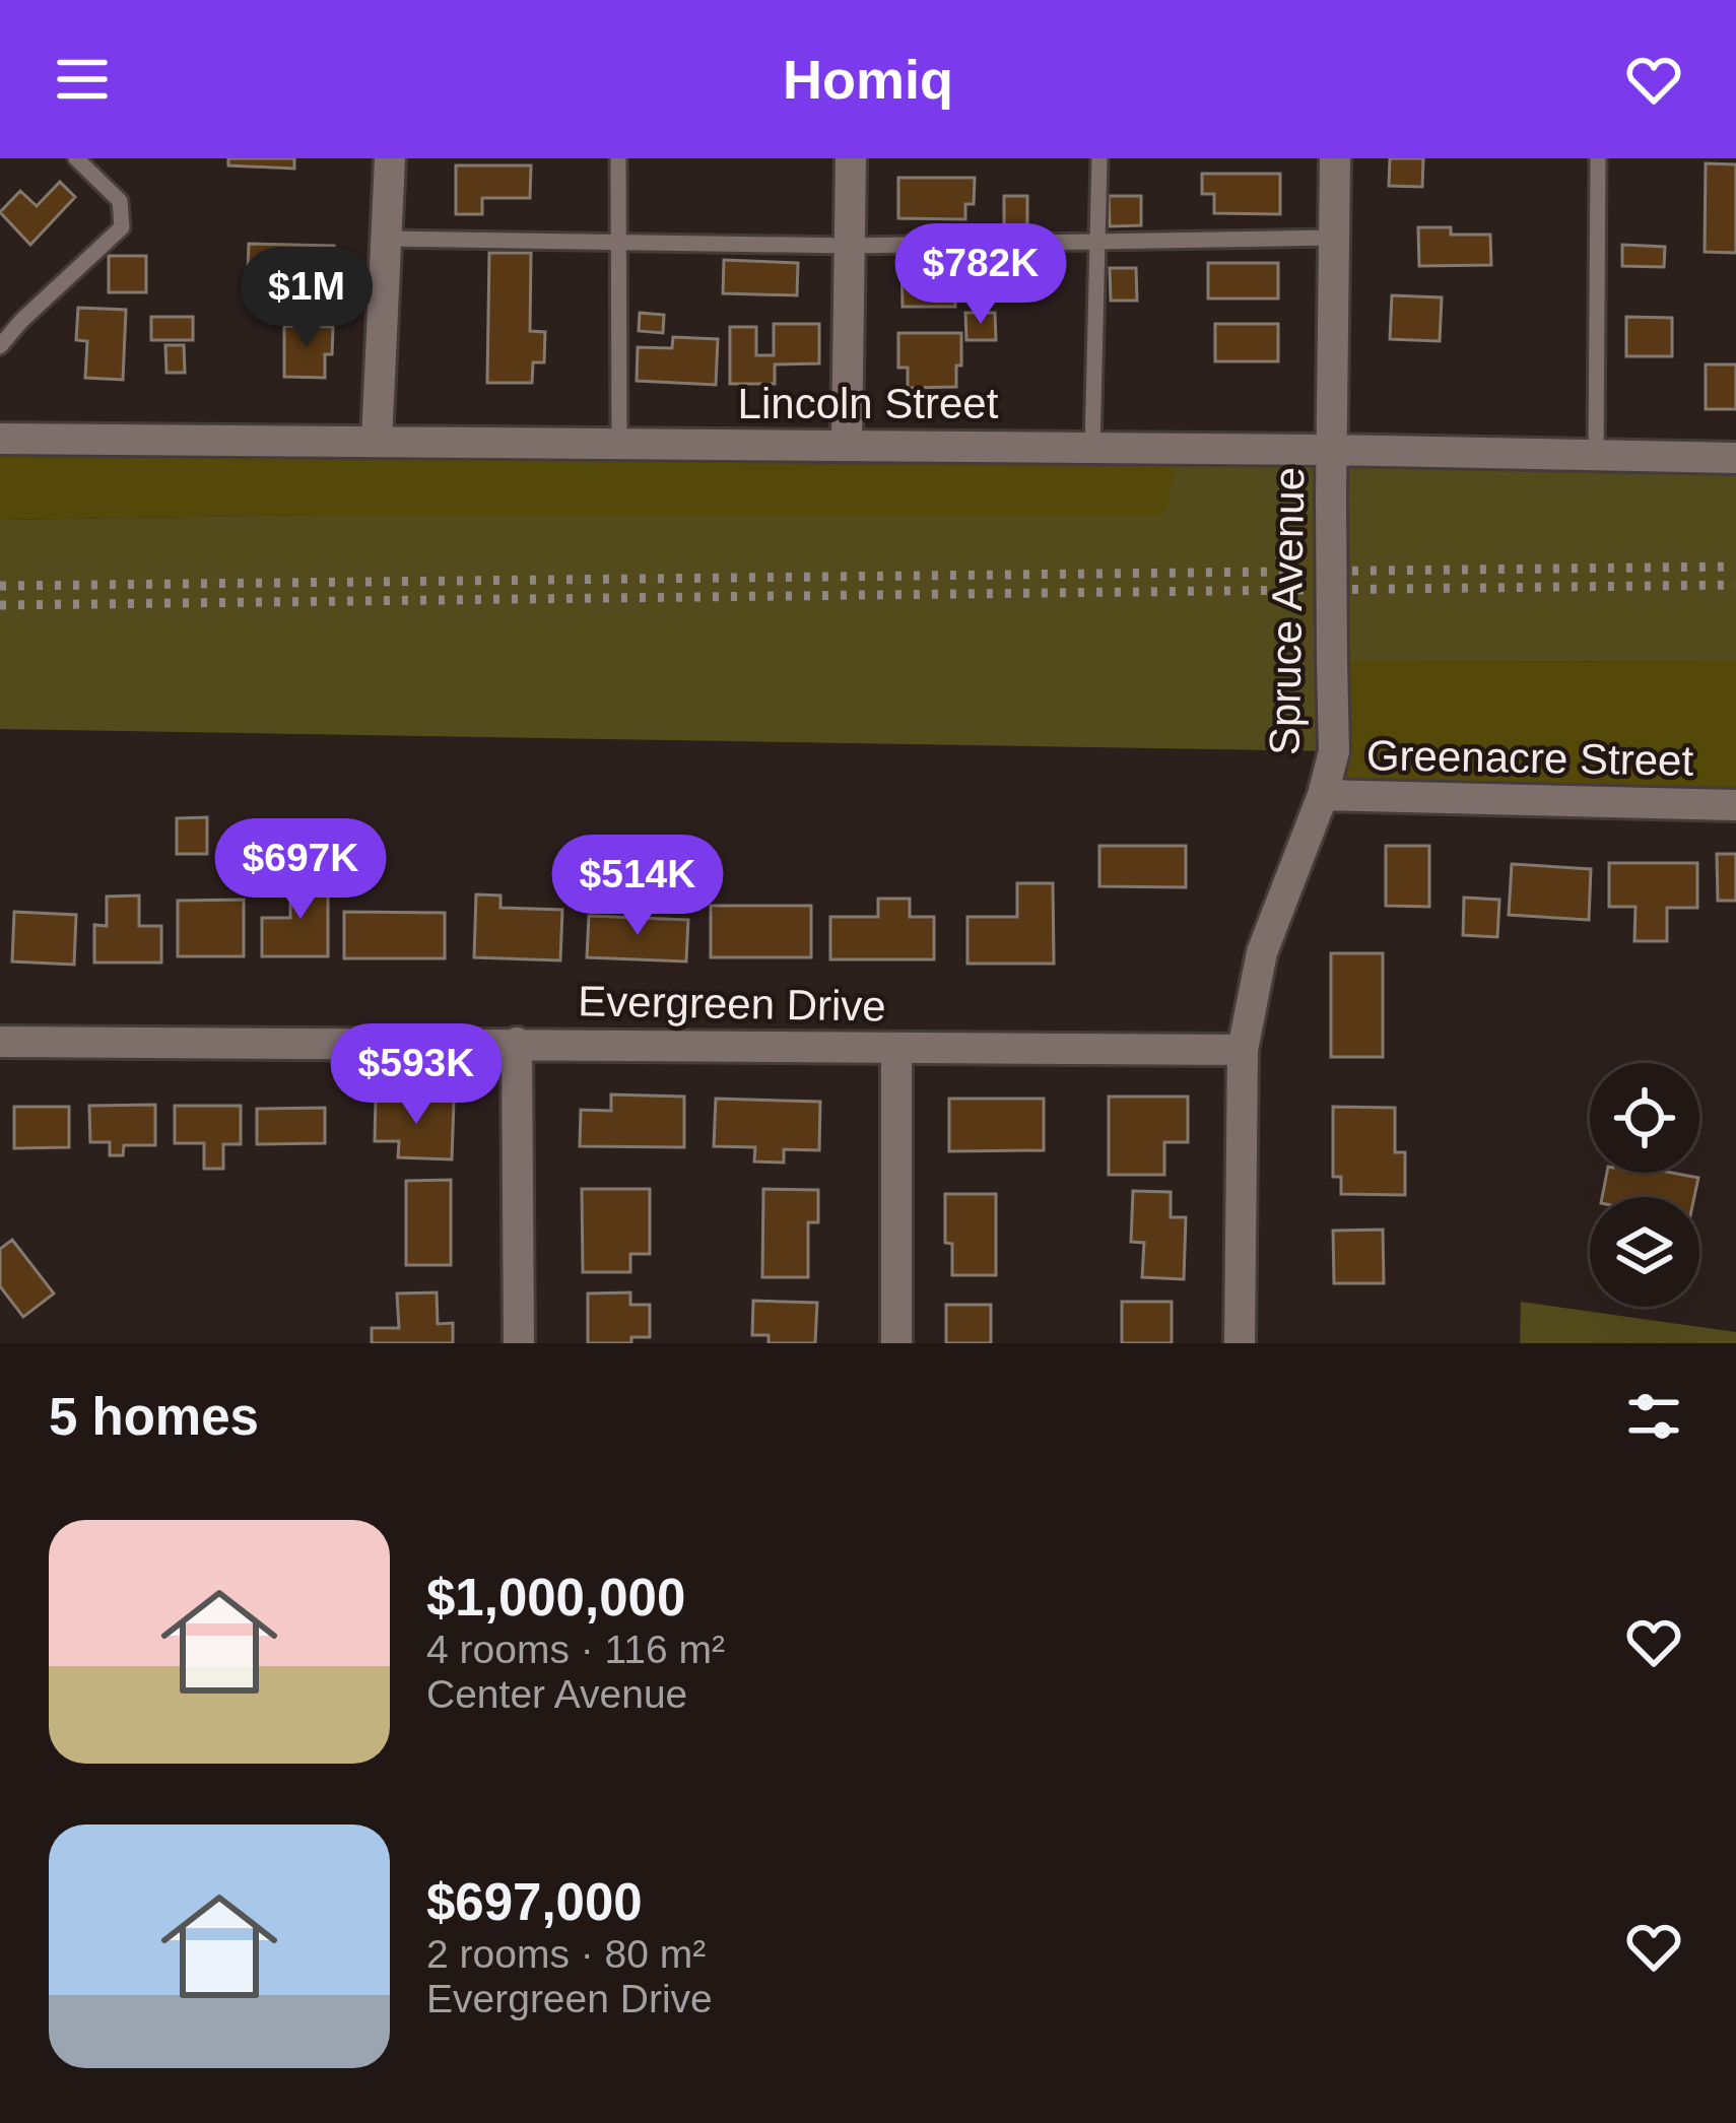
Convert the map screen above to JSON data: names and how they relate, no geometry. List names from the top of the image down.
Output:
{
  "streets": {
    "street": [
      "Lincoln Street",
      "Spruce Avenue",
      "Greenacre Street",
      "Evergreen Drive"
    ]
  },
  "crossings": [
    ["Lincoln Street", "Spruce Avenue"],
    ["Spruce Avenue", "Greenacre Street"],
    ["Spruce Avenue", "Evergreen Drive"]
  ],
  "page": {
    "header": "Homiq",
    "price": [
      "$782K",
      "$1M",
      "$697K",
      "$514K",
      "$593K"
    ],
    "heading": "5 homes",
    "list": [
      {
        "name": "$1,000,000",
        "note": "4 rooms · 116 m² · Center Avenue"
      },
      {
        "name": "$697,000",
        "note": "2 rooms · 80 m² · Evergreen Drive"
      }
    ]
  }
}
